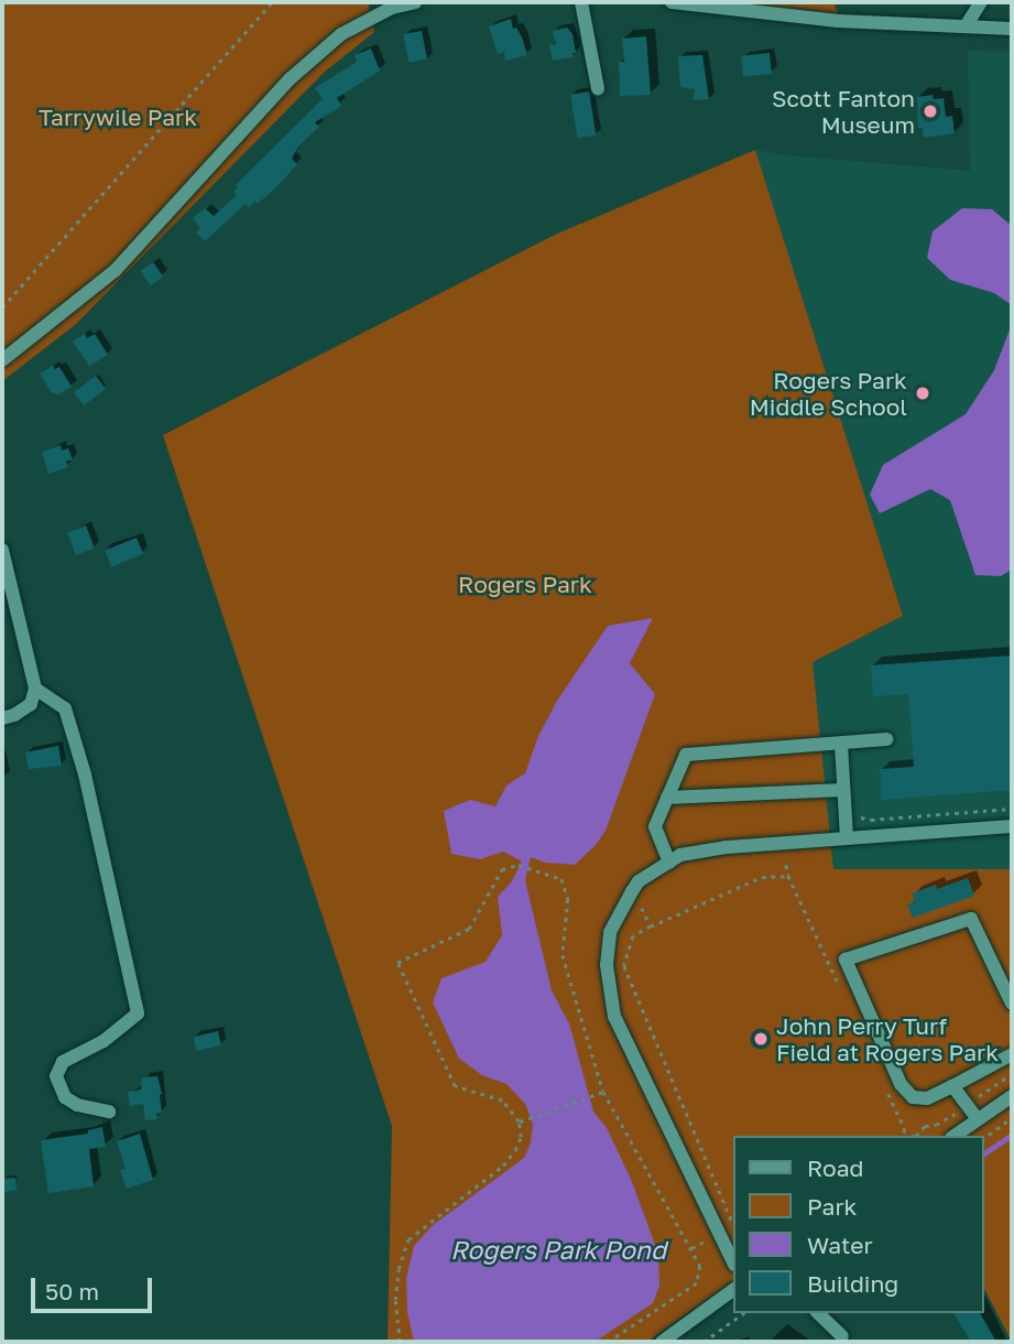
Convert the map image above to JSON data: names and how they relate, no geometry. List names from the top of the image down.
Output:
{
  "water": ["Rogers Park Pond"],
  "parks": ["Tarrywile Park", "Rogers Park"],
  "places": ["Scott Fanton Museum", "Rogers Park Middle School", "John Perry Turf Field at Rogers Park"],
  "legend": [
    "Road",
    "Park",
    "Water",
    "Building"
  ],
  "scale_bar": "50 m"
}
